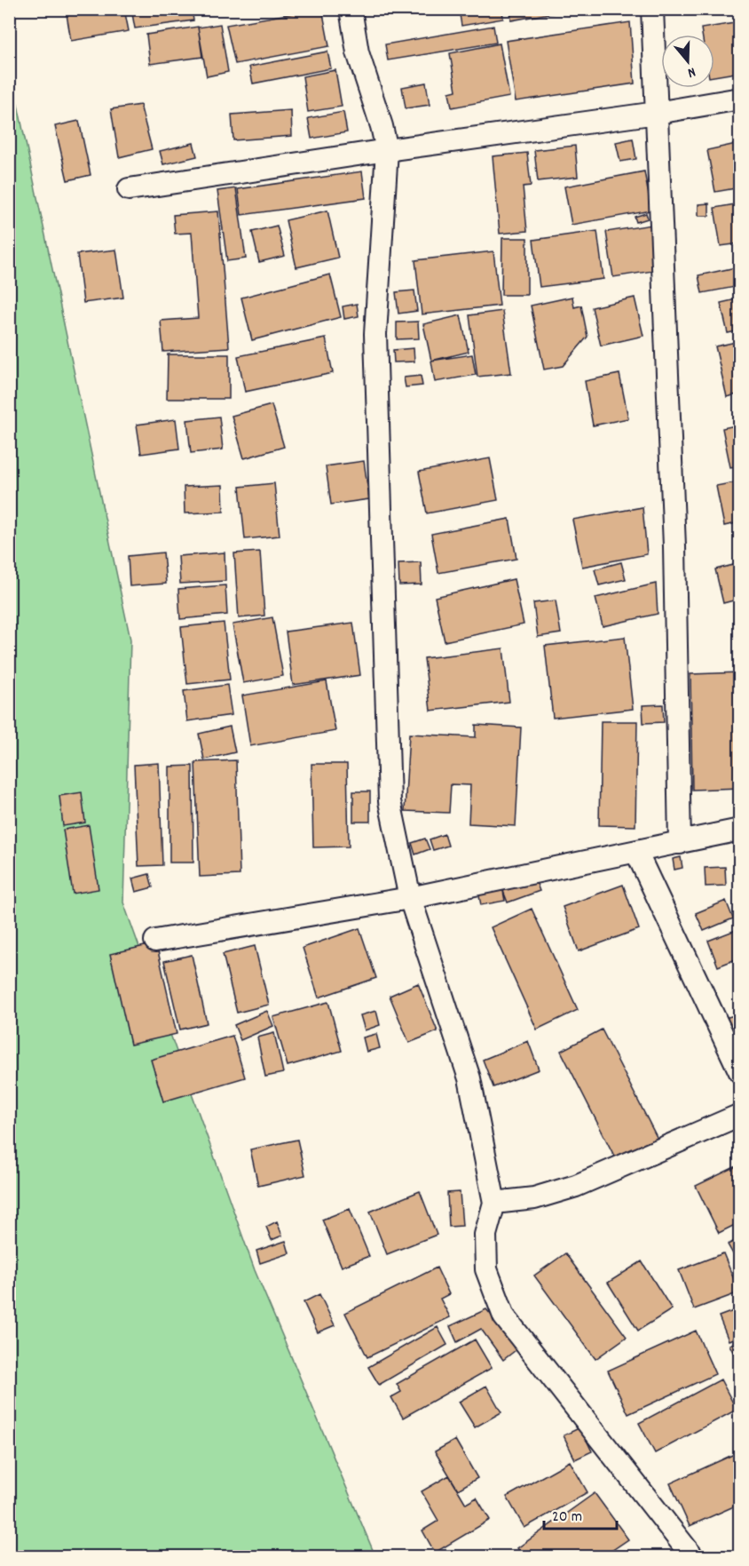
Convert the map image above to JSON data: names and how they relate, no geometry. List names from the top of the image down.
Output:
{
  "scale_bar": "20 m",
  "north": "bottom"
}
